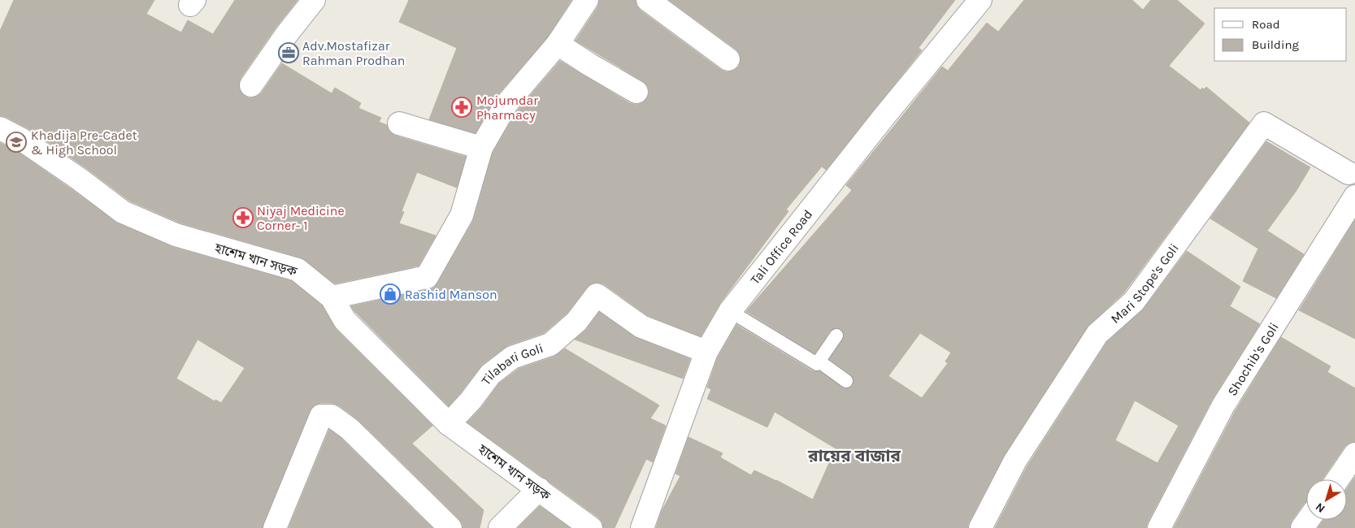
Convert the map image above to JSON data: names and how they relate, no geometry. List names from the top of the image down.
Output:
{
  "streets": {
    "street": [
      "Tali Office Road",
      "হাশেম খান সড়ক",
      "Mari Stope's Goli",
      "Shochib's Goli",
      "Tilabari Goli"
    ]
  },
  "crossings": [
    ["Tali Office Road", "Tilabari Goli"],
    ["হাশেম খান সড়ক", "Tilabari Goli"]
  ],
  "districts": ["রায়ের বাজার"],
  "places": {
    "office": ["Adv.Mostafizar Rahman Prodhan"],
    "pharmacy": ["Mojumdar Pharmacy", "Niyaj Medicine Corner- 1"],
    "school or university": ["Khadija Pre-Cadet & High School"],
    "shop": ["Rashid Manson"]
  },
  "legend": ["Road", "Building"],
  "north": "bottom left"
}
